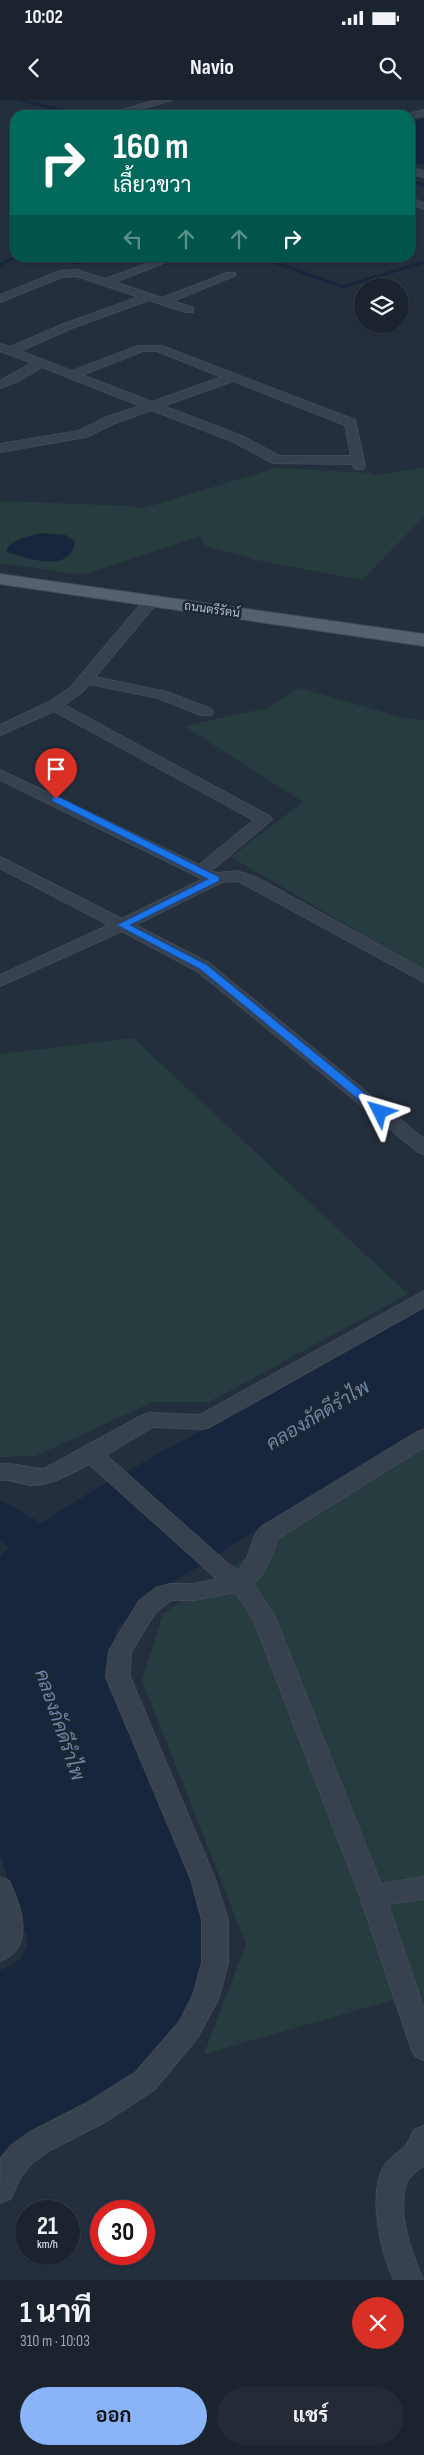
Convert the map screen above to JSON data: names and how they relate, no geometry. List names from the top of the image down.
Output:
{
  "streets": {
    "main road": ["ถนนตรีรัตน์"]
  },
  "water": ["คลองภัคดีรำไพ"],
  "page": {
    "status": "10:02",
    "header": "Navio",
    "turn": ["160 m", "เลี้ยวขวา"],
    "speed": "21 km/h",
    "limit": "30",
    "heading": ["1 นาที", "310 m · 10:03"],
    "buttons": ["ออก", "แชร์"]
  }
}
